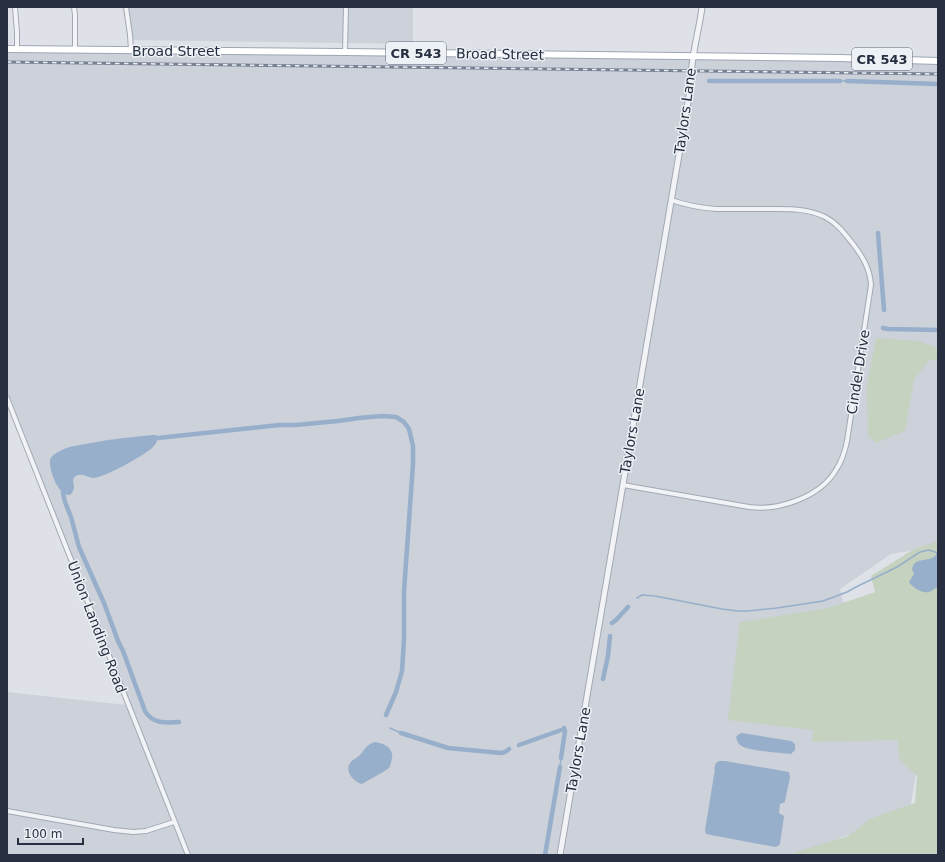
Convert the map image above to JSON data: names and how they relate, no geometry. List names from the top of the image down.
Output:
{
  "streets": {
    "main road": ["Broad Street", "CR 543"],
    "street": ["Taylors Lane", "Cindel Drive", "Union Landing Road"]
  },
  "crossings": [
    ["Broad Street", "Taylors Lane"],
    ["Taylors Lane", "Cindel Drive"]
  ],
  "scale_bar": "100 m"
}
